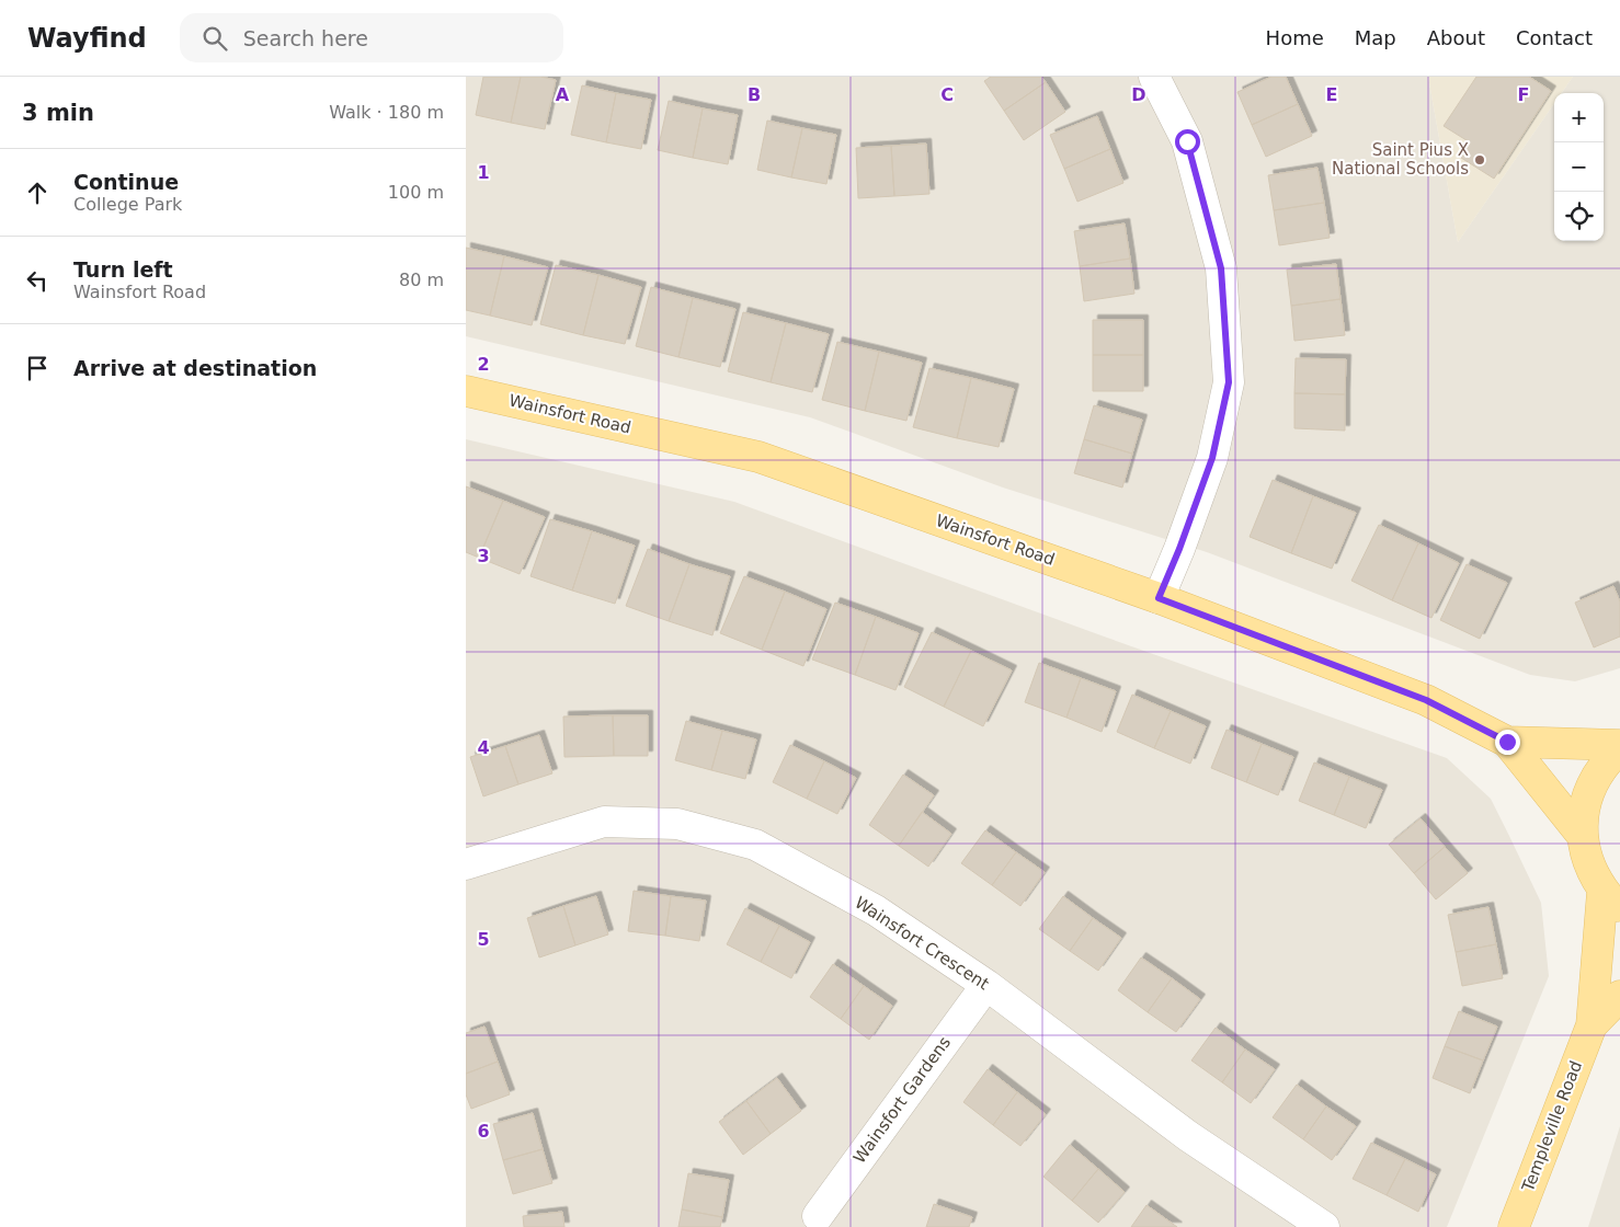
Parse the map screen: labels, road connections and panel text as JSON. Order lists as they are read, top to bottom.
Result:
{
  "streets": {
    "main road": ["Wainsfort Road", "Templeville Road"],
    "street": ["Wainsfort Crescent", "Wainsfort Gardens"]
  },
  "crossings": [
    ["Wainsfort Crescent", "Wainsfort Gardens"]
  ],
  "places": ["Saint Pius X National Schools"],
  "page": {
    "header": "Wayfind",
    "search": "Search here",
    "nav": [
      "Home",
      "Map",
      "About",
      "Contact"
    ],
    "heading": ["3 min", "Walk · 180 m"],
    "map_buttons": ["+", "−"],
    "list": [
      ["Continue", "College Park", "100 m"],
      ["Turn left", "Wainsfort Road", "80 m"],
      "Arrive at destination"
    ]
  },
  "grid": {
    "columns": [
      "A",
      "B",
      "C",
      "D",
      "E",
      "F"
    ],
    "rows": [
      "1",
      "2",
      "3",
      "4",
      "5",
      "6"
    ]
  }
}
